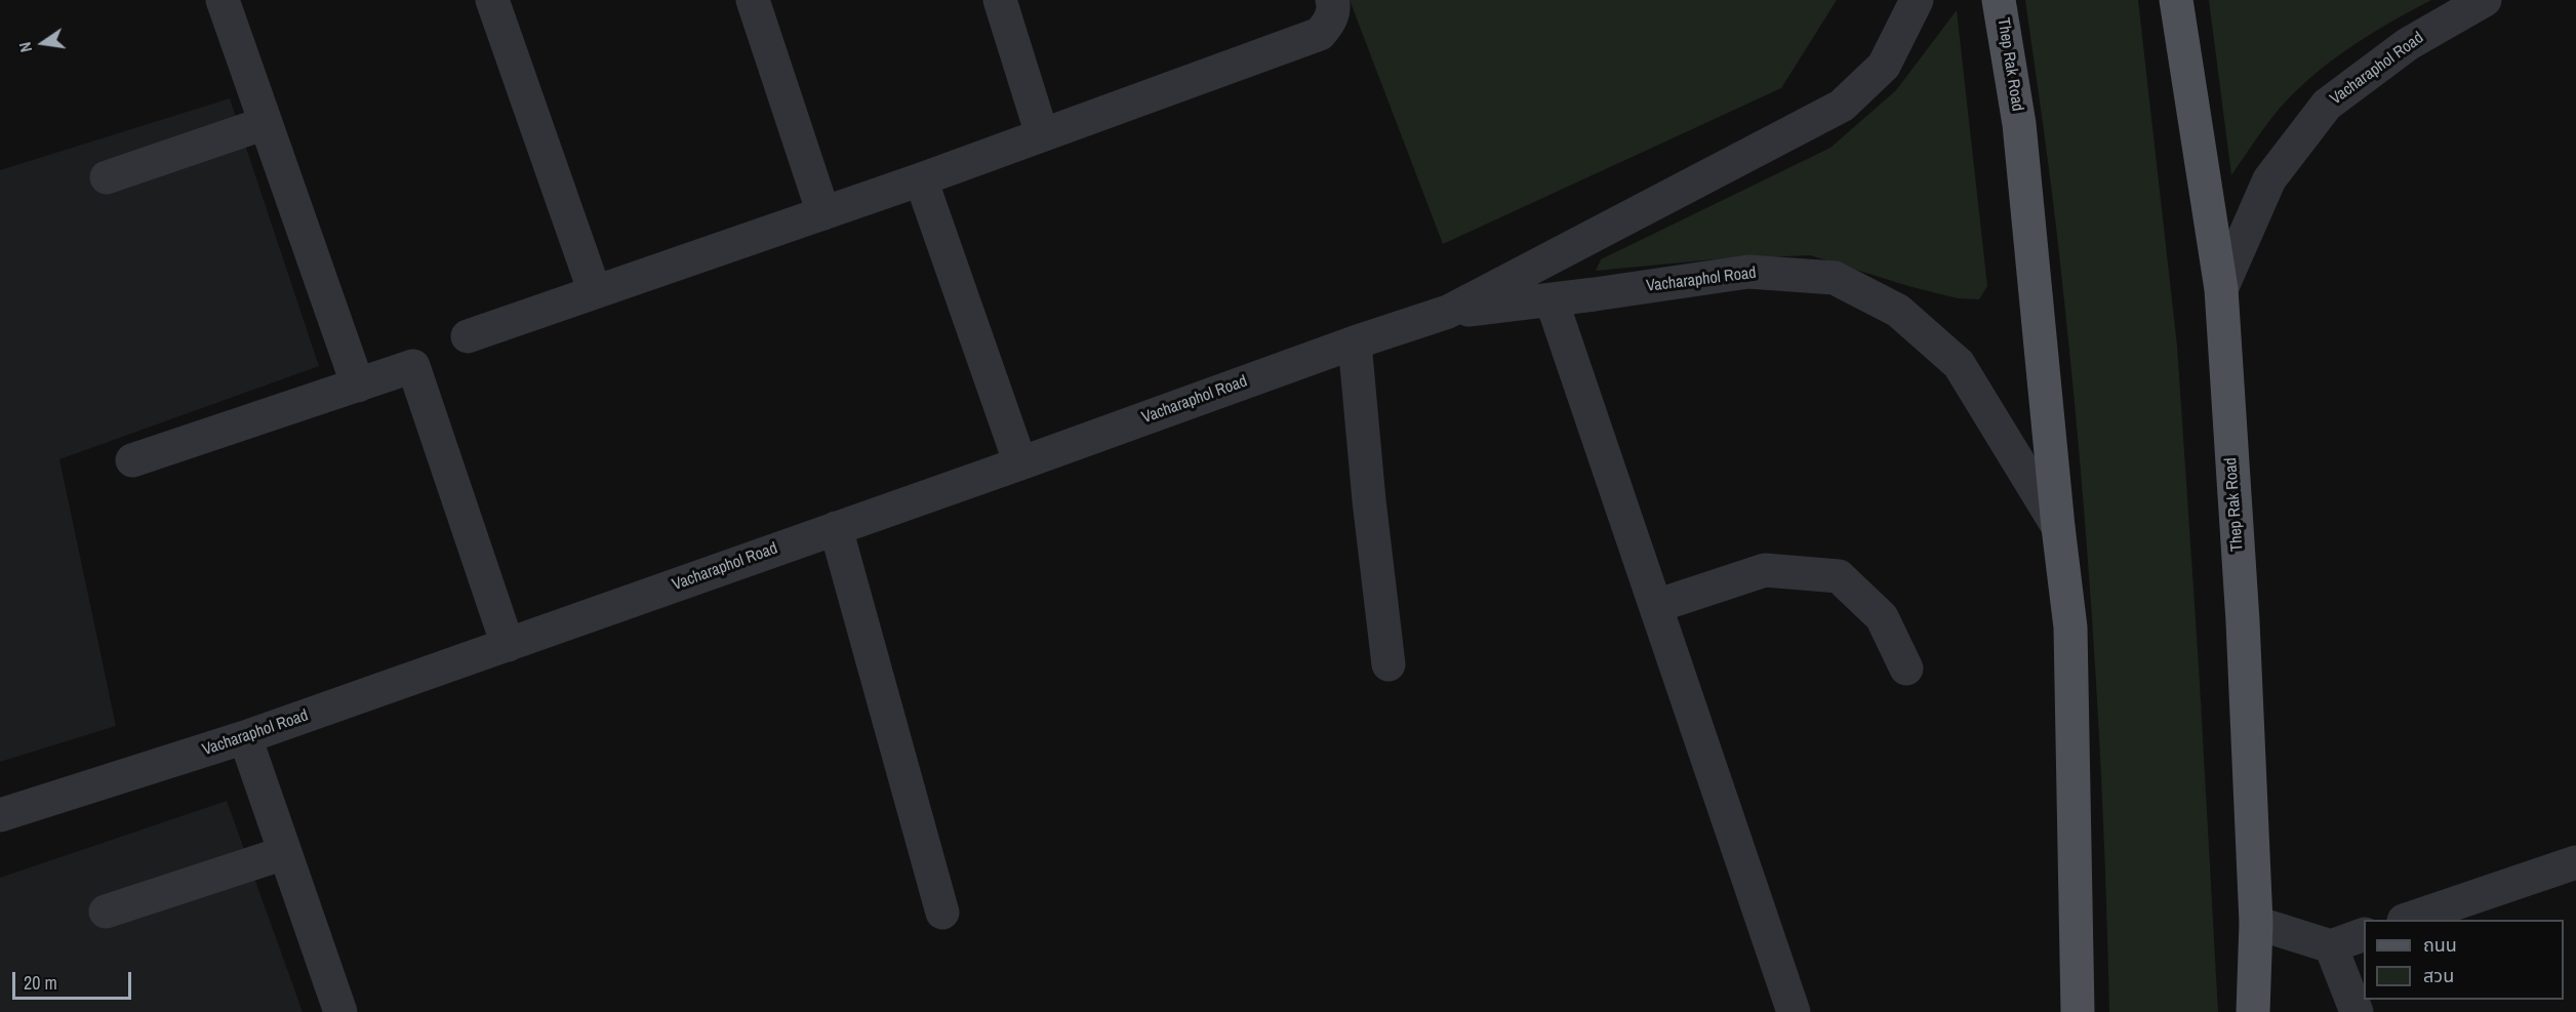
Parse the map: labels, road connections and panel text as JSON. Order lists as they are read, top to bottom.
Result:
{
  "streets": {
    "main road": ["Thep Rak Road"],
    "street": ["Vacharaphol Road"]
  },
  "crossings": [
    ["Thep Rak Road", "Vacharaphol Road"]
  ],
  "legend": ["ถนน", "สวน"],
  "scale_bar": "20 m",
  "north": "left"
}
